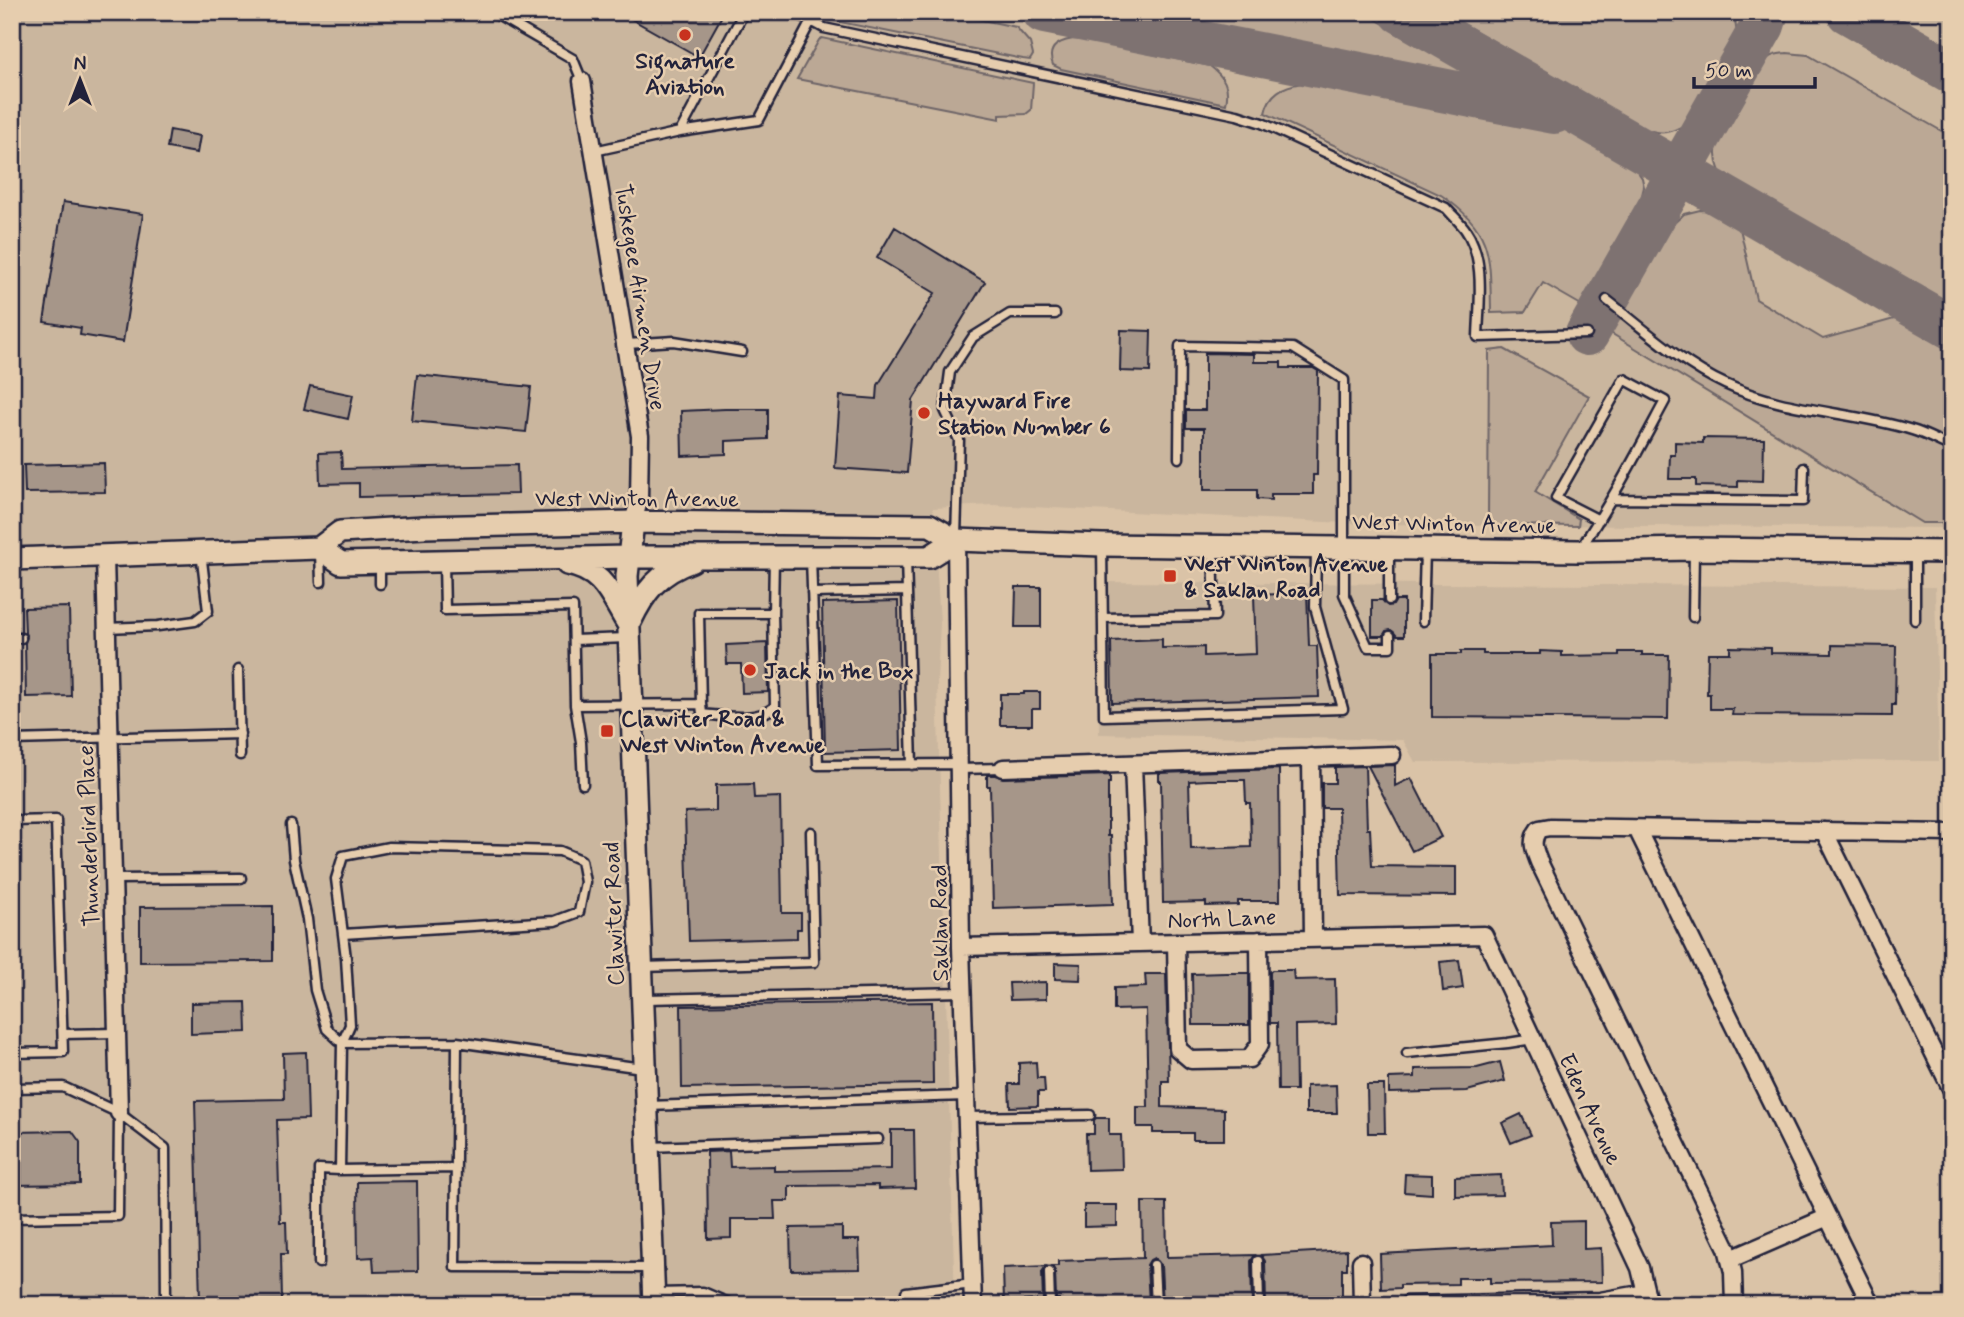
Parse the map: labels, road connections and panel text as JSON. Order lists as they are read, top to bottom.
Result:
{
  "streets": {
    "main road": ["West Winton Avenue", "Clawiter Road"],
    "street": [
      "Tuskegee Airmen Drive",
      "Thunderbird Place",
      "North Lane",
      "Saklan Road",
      "Eden Avenue"
    ]
  },
  "crossings": [
    ["Tuskegee Airmen Drive", "West Winton Avenue"],
    ["Tuskegee Airmen Drive", "Clawiter Road"],
    ["West Winton Avenue", "Thunderbird Place"],
    ["West Winton Avenue", "Clawiter Road"],
    ["West Winton Avenue", "Saklan Road"],
    ["North Lane", "Saklan Road"],
    ["North Lane", "Eden Avenue"]
  ],
  "places": {
    "other": ["Signature Aviation", "Hayward Fire Station Number 6", "Jack in the Box"],
    "transit": ["West Winton Avenue & Saklan Road", "Clawiter Road & West Winton Avenue"]
  },
  "scale_bar": "50 m",
  "north": "top"
}
